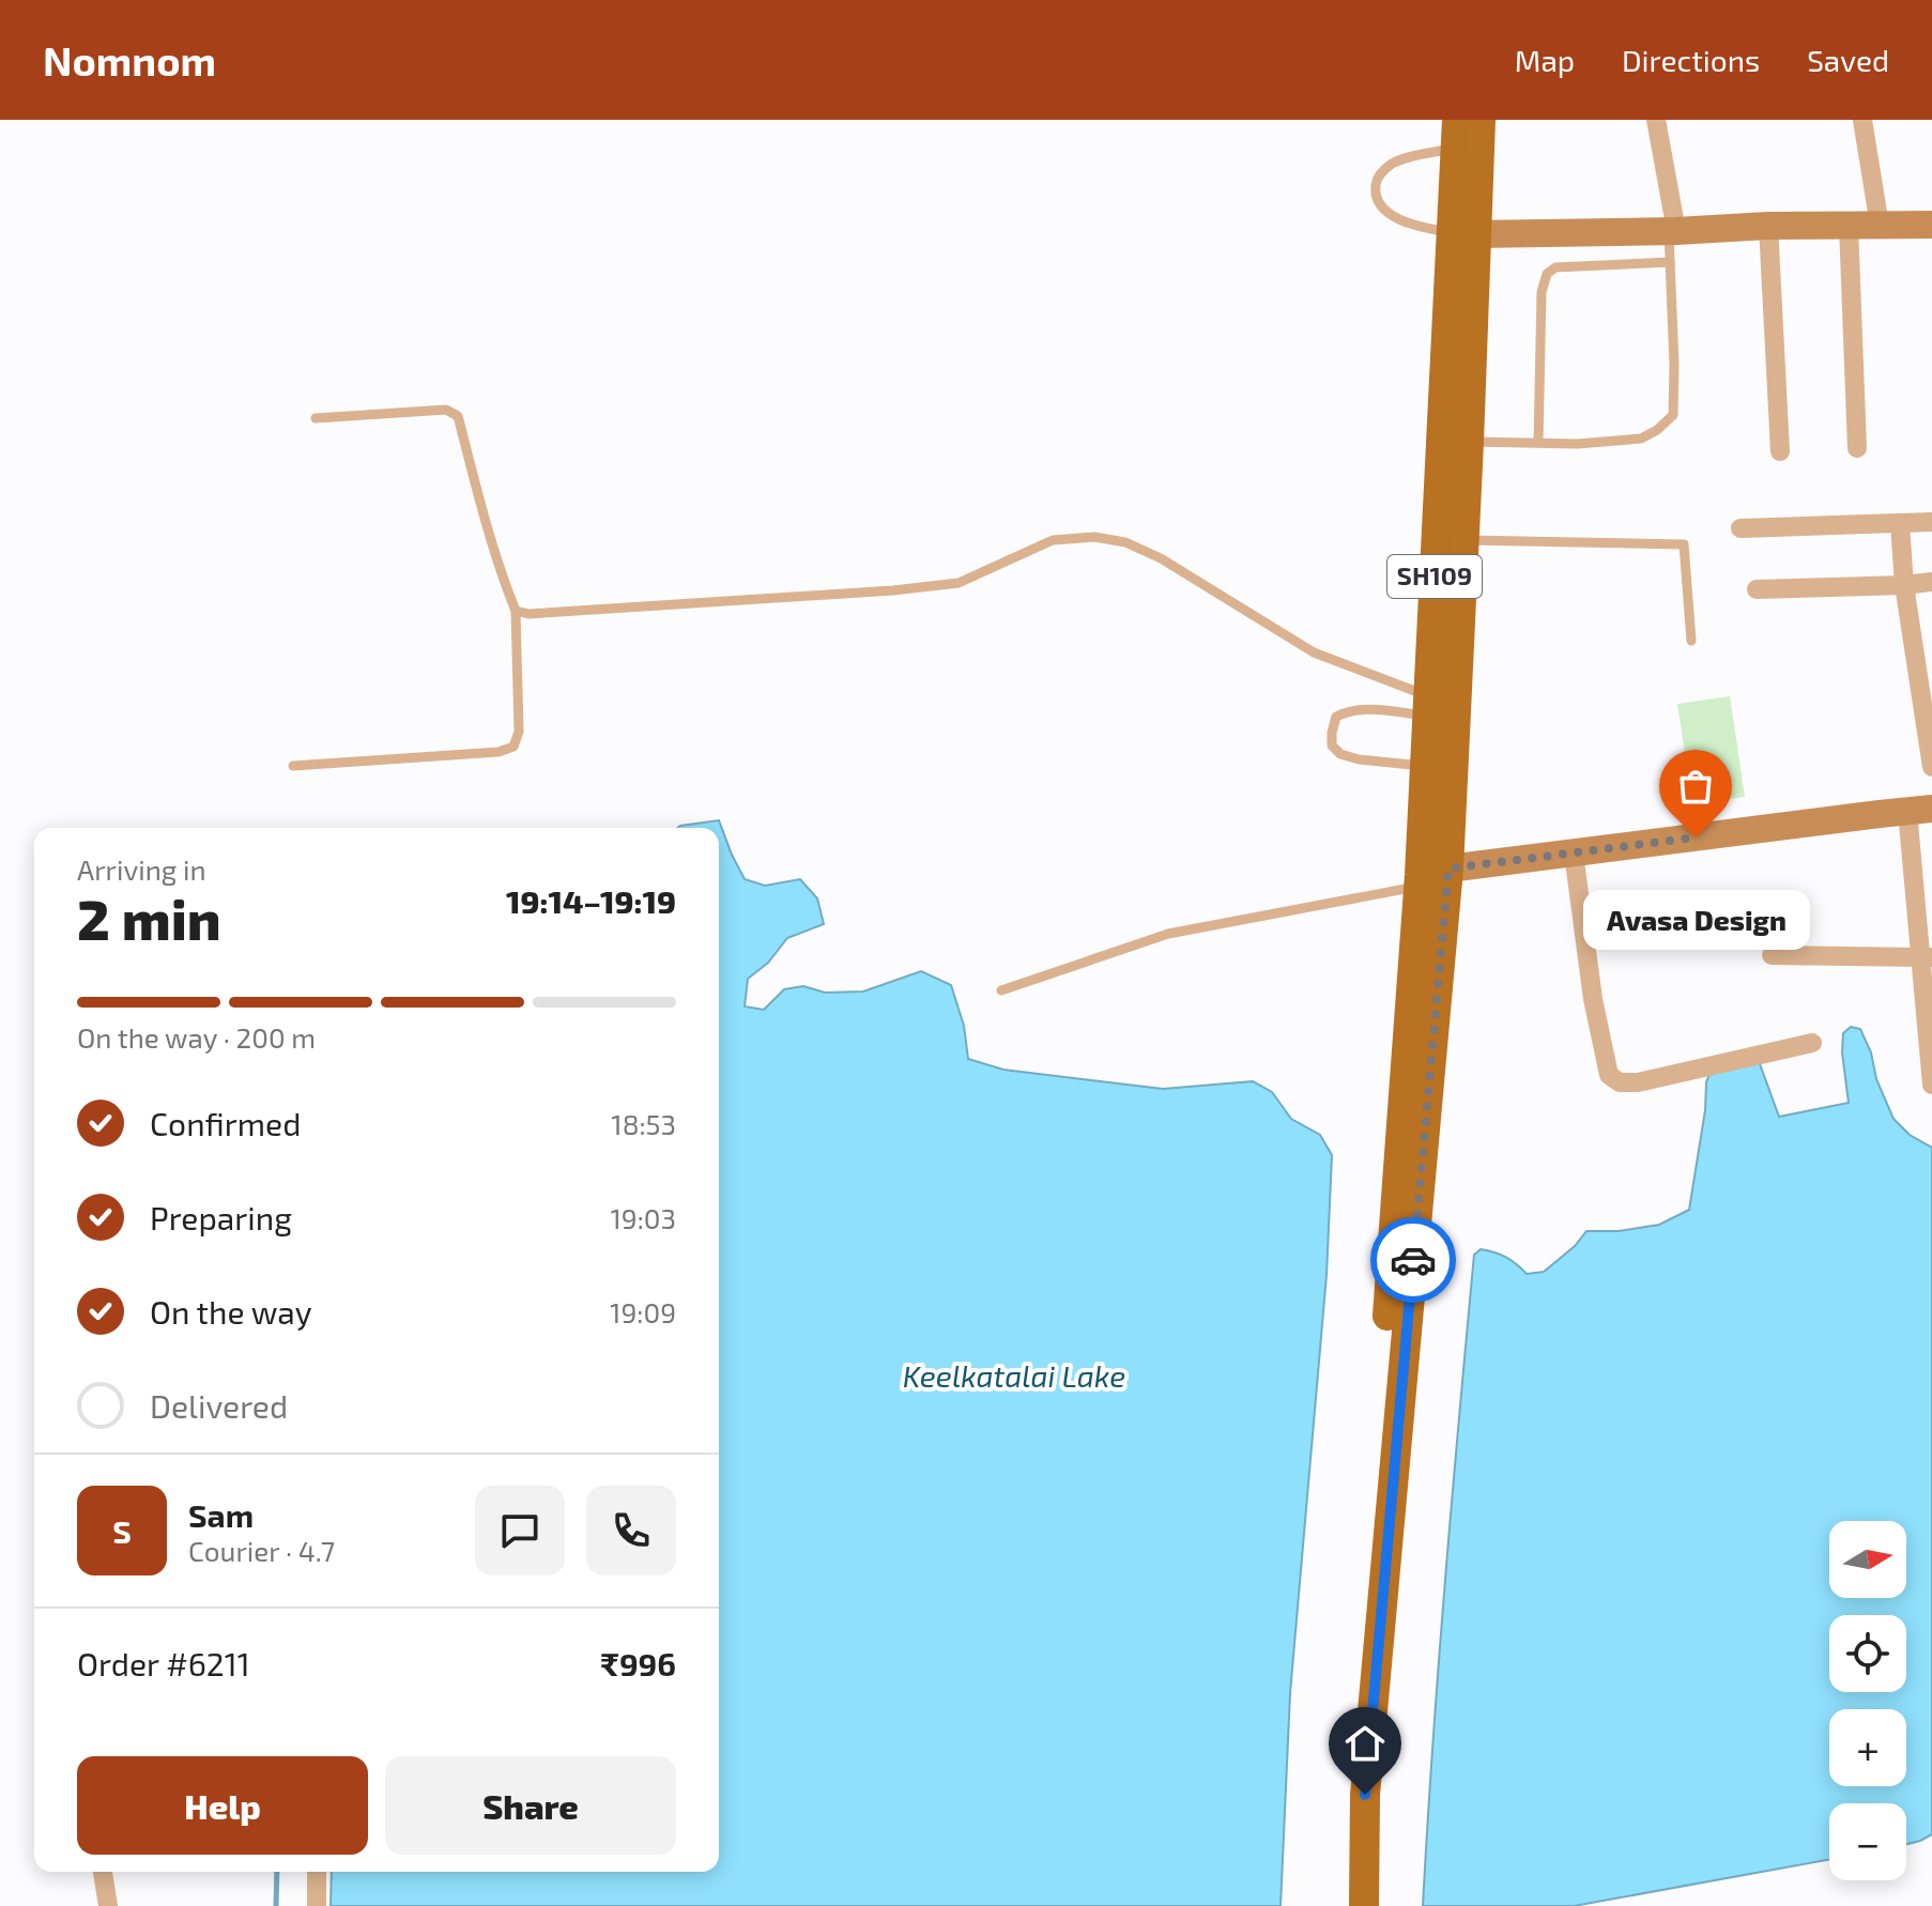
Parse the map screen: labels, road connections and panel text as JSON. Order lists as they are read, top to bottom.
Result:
{
  "streets": {
    "main road": ["SH109"]
  },
  "water": ["Keelkatalai Lake"],
  "places": ["Avasa Design"],
  "north": "right",
  "page": {
    "header": "Nomnom",
    "nav": ["Map", "Directions", "Saved"],
    "heading": ["2 min", "Arriving in", "19:14–19:19"],
    "panel": [
      "Sam",
      "Courier · 4.7",
      "Order #6211",
      "₹996"
    ],
    "bubble": "Avasa Design",
    "bar": "On the way · 200 m",
    "list": [
      ["Confirmed", "18:53"],
      ["Preparing", "19:03"],
      ["On the way", "19:09"],
      "Delivered"
    ],
    "round": "S",
    "map_buttons": ["+", "−"],
    "buttons": ["Help", "Share"]
  }
}
